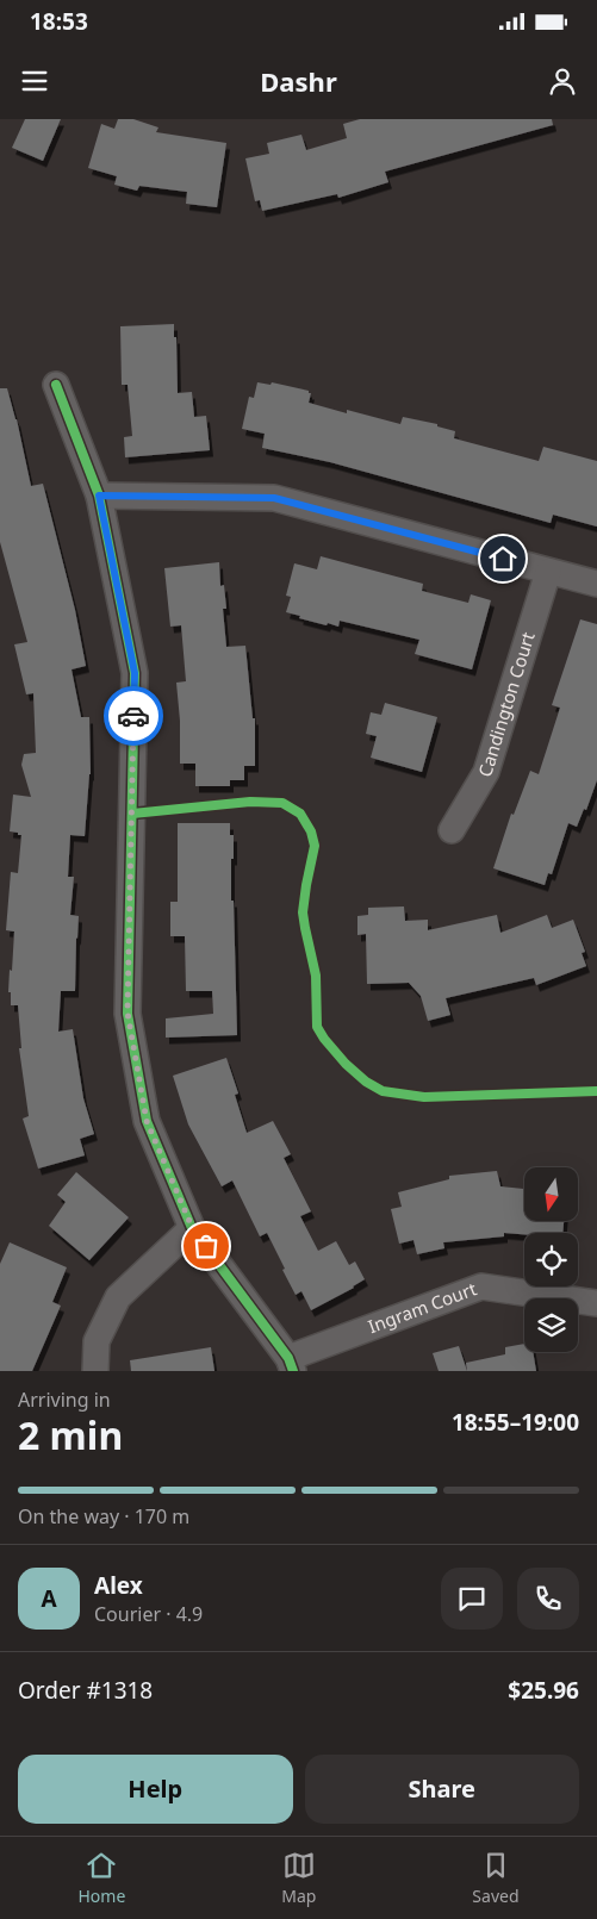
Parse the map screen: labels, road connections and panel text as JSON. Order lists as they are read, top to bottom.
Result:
{
  "streets": {
    "street": ["Candington Court", "Ingram Court"]
  },
  "north": "bottom",
  "page": {
    "status": "18:53",
    "header": "Dashr",
    "heading": ["2 min", "Arriving in", "18:55–19:00"],
    "panel": [
      "Alex",
      "Courier · 4.9",
      "Order #1318",
      "$25.96"
    ],
    "bar": "On the way · 170 m",
    "round": "A",
    "buttons": ["Help", "Share"],
    "tabs": ["Home", "Map", "Saved"]
  }
}
